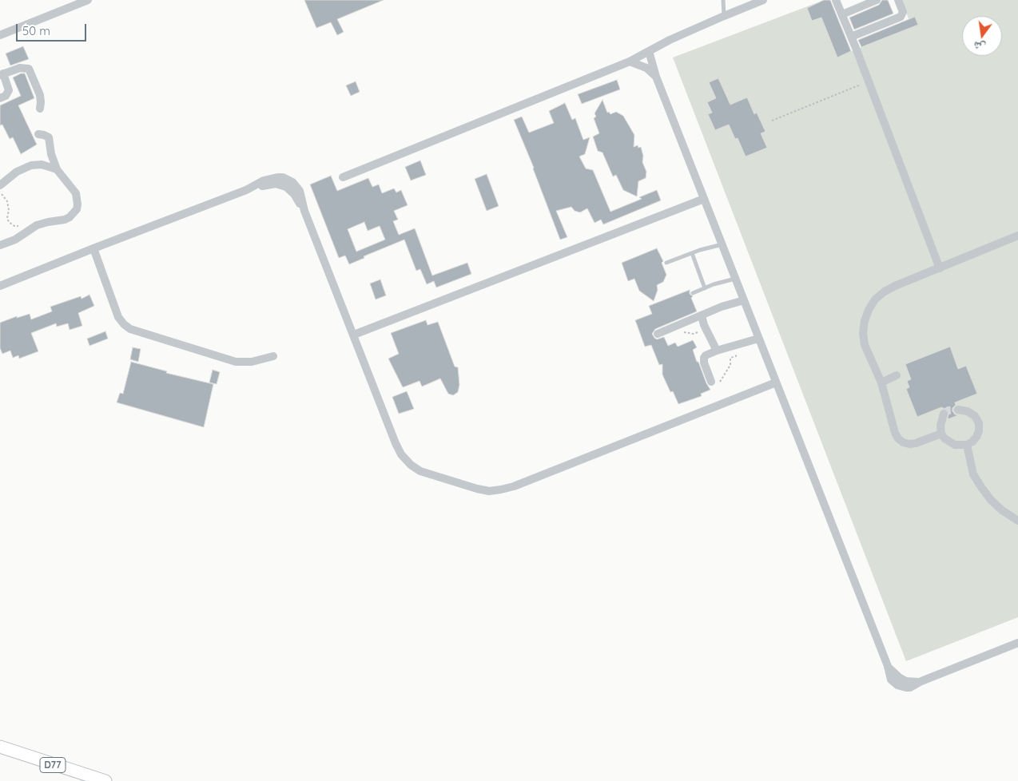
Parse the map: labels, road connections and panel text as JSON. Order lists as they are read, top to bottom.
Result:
{
  "streets": {
    "main road": ["D77"]
  },
  "scale_bar": "50 m",
  "north": "bottom"
}
